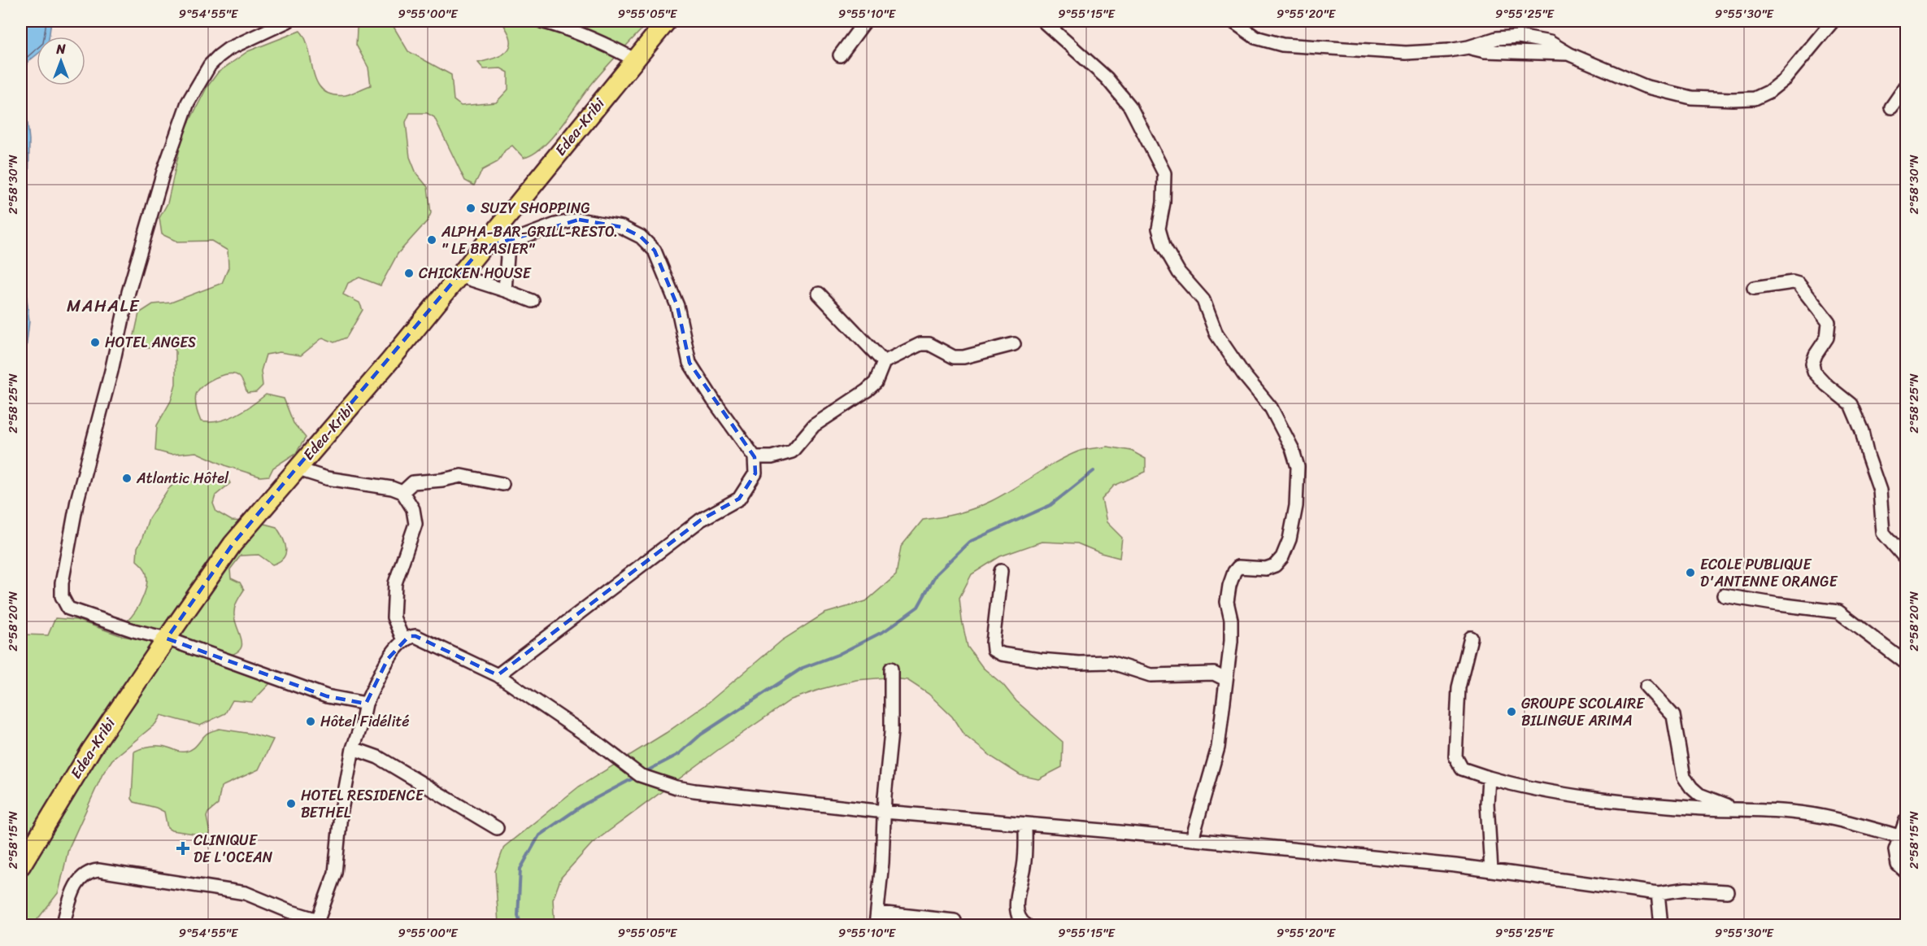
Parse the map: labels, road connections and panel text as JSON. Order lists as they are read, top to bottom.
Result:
{
  "streets": {
    "highway": ["Edea-Kribi"]
  },
  "districts": ["MAHALE"],
  "places": {
    "other": [
      "SUZY SHOPPING",
      "ALPHA-BAR-GRILL-RESTO. \" LE BRASIER\"",
      "CHICKEN HOUSE",
      "HOTEL ANGES",
      "Atlantic Hôtel",
      "ECOLE PUBLIQUE D'ANTENNE ORANGE",
      "GROUPE SCOLAIRE BILINGUE ARIMA",
      "Hôtel Fidélité",
      "HOTEL RESIDENCE BETHEL"
    ],
    "health": ["CLINIQUE DE L'OCEAN"]
  },
  "north": "top",
  "coordinates": [
    "9°54'55\"E",
    "9°55'00\"E",
    "9°55'05\"E",
    "9°55'10\"E",
    "9°55'15\"E",
    "9°55'20\"E",
    "9°55'25\"E",
    "9°55'30\"E",
    "2°58'30\"N",
    "2°58'25\"N",
    "2°58'20\"N",
    "2°58'15\"N"
  ]
}
